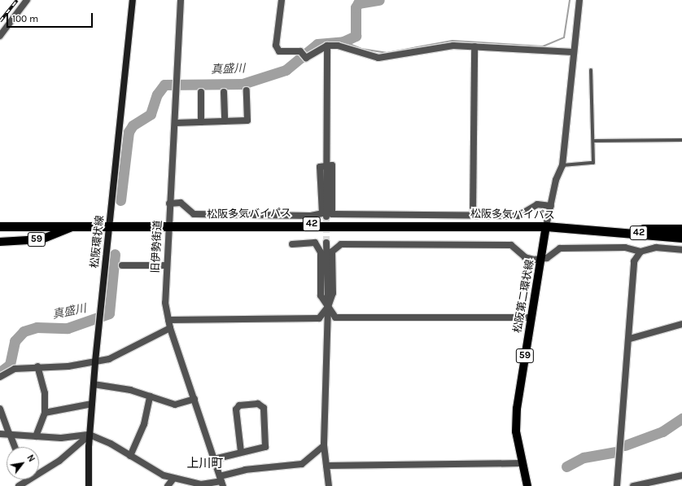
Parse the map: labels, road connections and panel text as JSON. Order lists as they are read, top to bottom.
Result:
{
  "streets": {
    "highway": ["松阪多気バイパス", "42"],
    "main road": ["59", "松阪環状線", "松阪第二環状線"],
    "street": ["旧伊勢街道"]
  },
  "crossings": [
    ["松阪多気バイパス", "59"],
    ["松阪多気バイパス", "松阪環状線"],
    ["松阪多気バイパス", "旧伊勢街道"],
    ["松阪多気バイパス", "松阪第二環状線"]
  ],
  "districts": ["上川町"],
  "water": ["真盛川"],
  "scale_bar": "100 m",
  "north": "top right"
}
